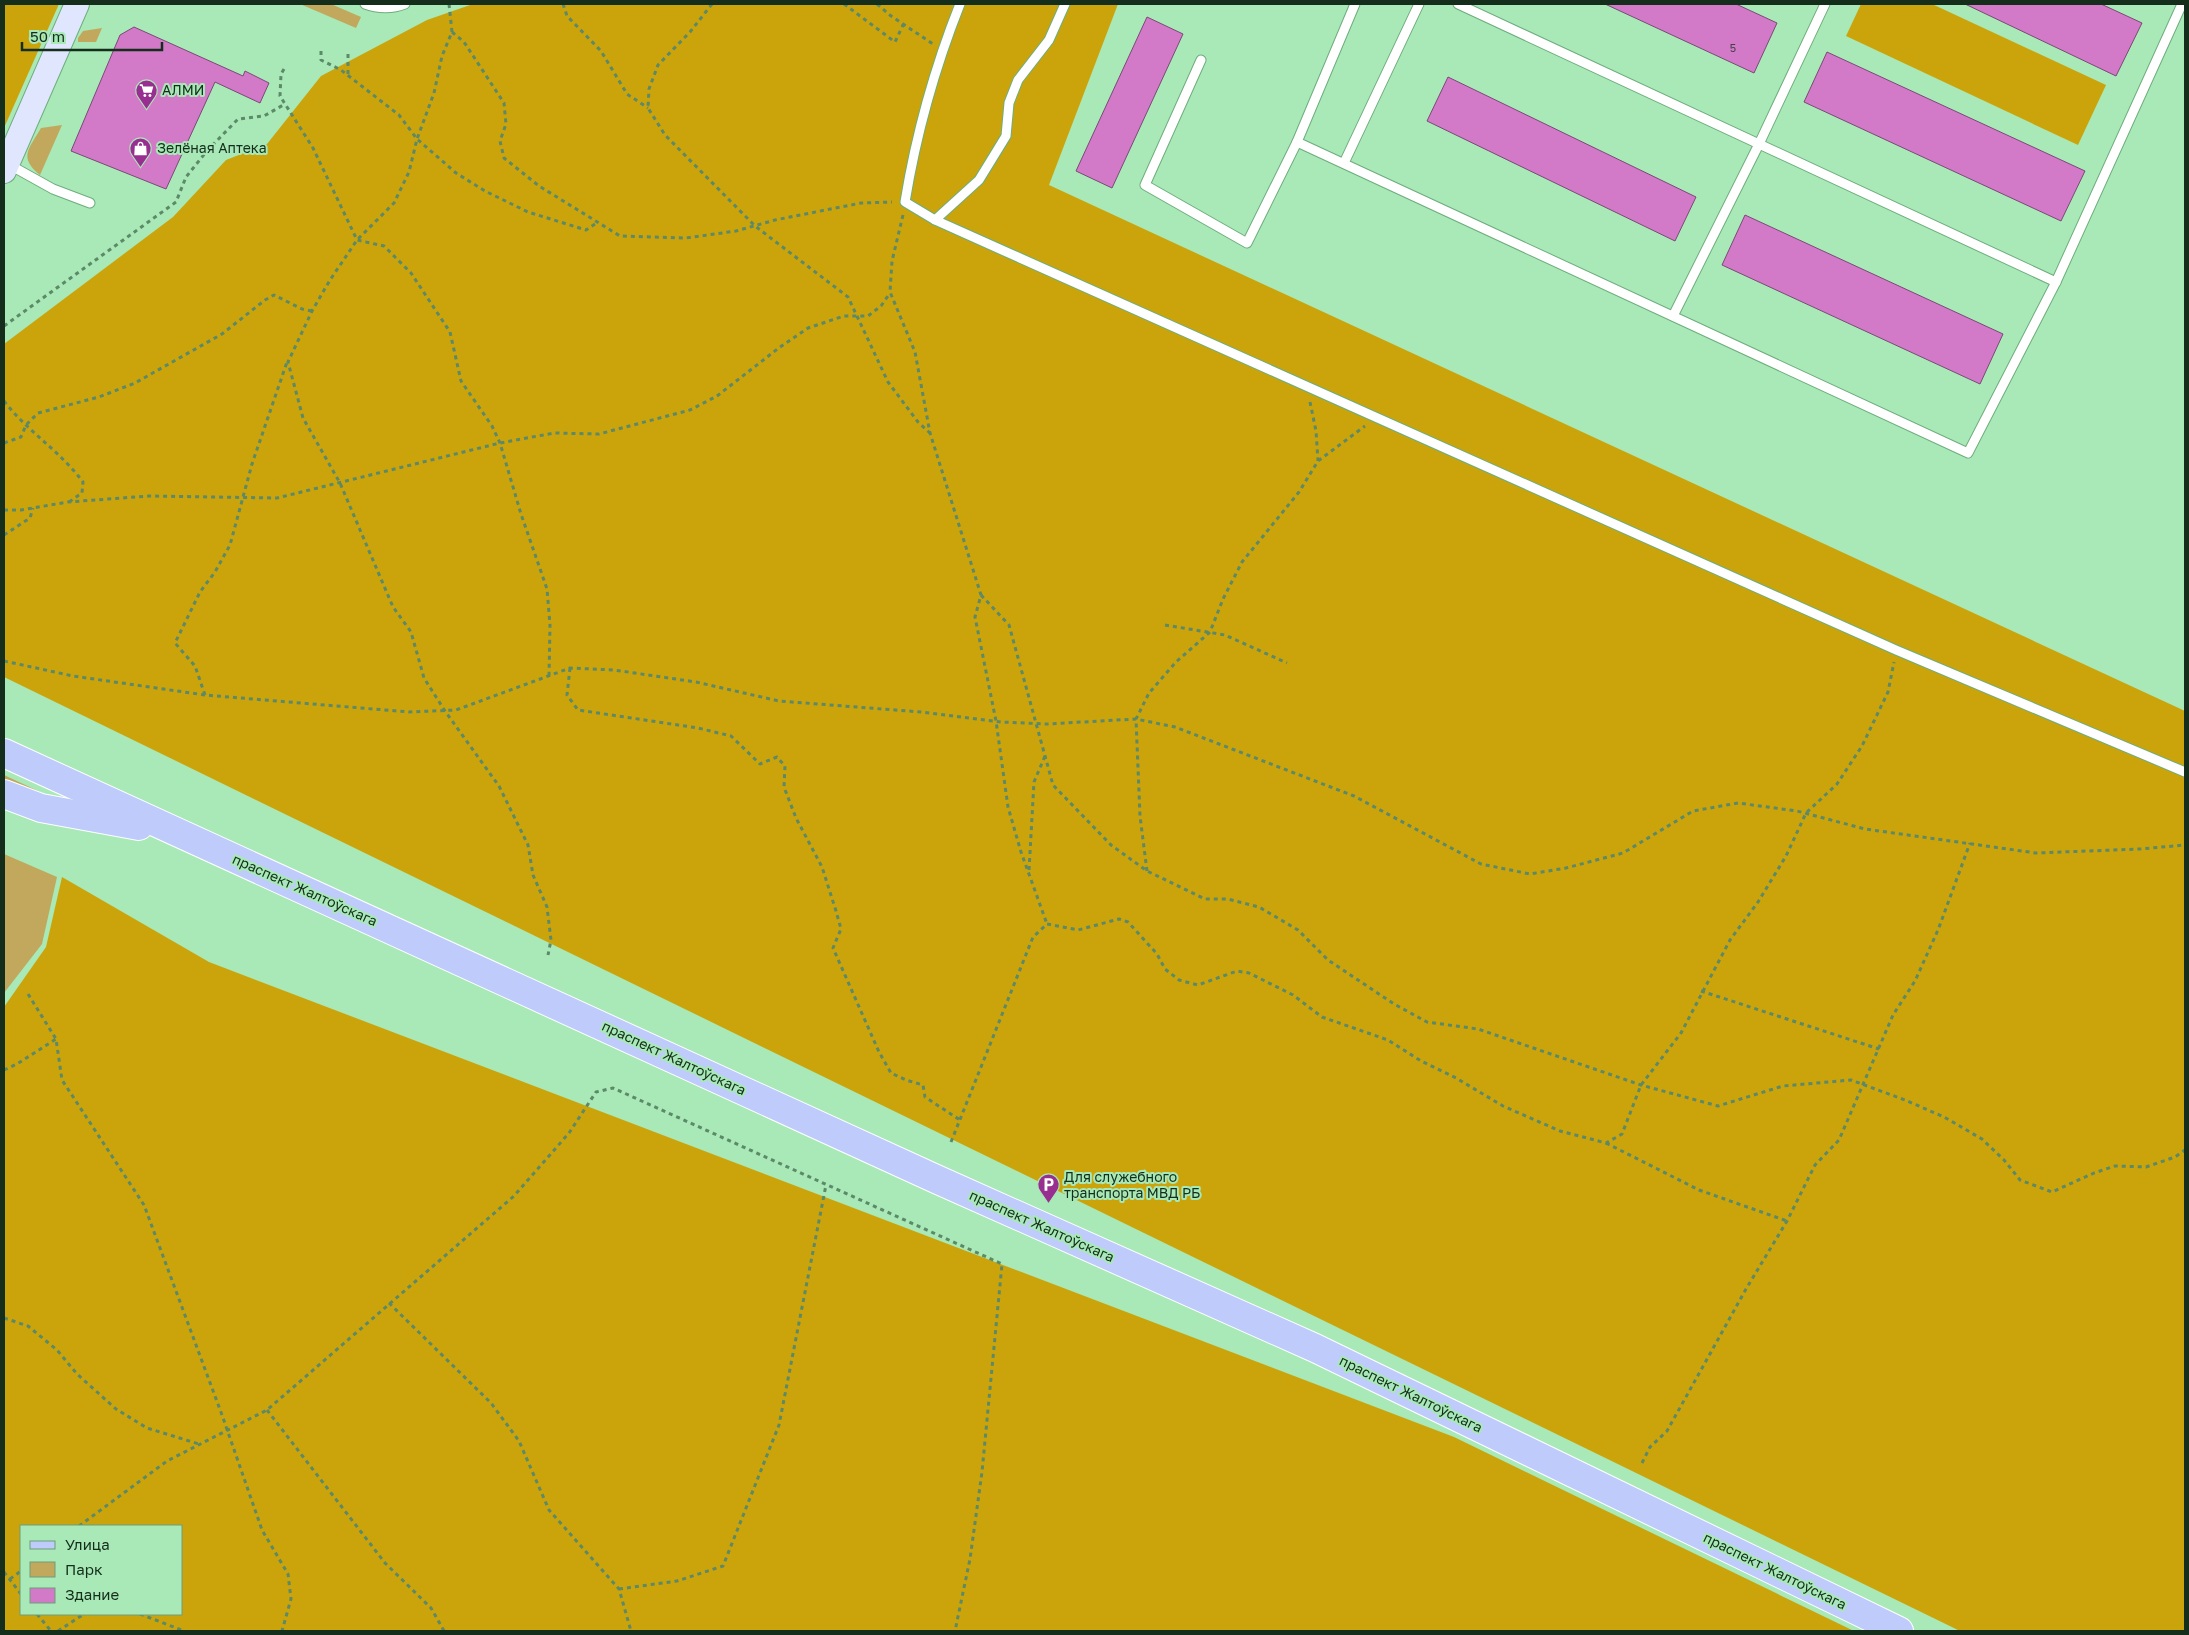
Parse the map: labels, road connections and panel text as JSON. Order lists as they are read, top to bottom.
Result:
{
  "streets": {
    "main road": ["праспект Жалтоўскага"]
  },
  "places": {
    "supermarket": ["АЛМИ"],
    "shop": ["Зелёная Аптека"],
    "parking": ["Для служебного транспорта МВД РБ"]
  },
  "house_numbers": ["5"],
  "legend": ["Улица", "Парк", "Здание"],
  "scale_bar": "50 m"
}
